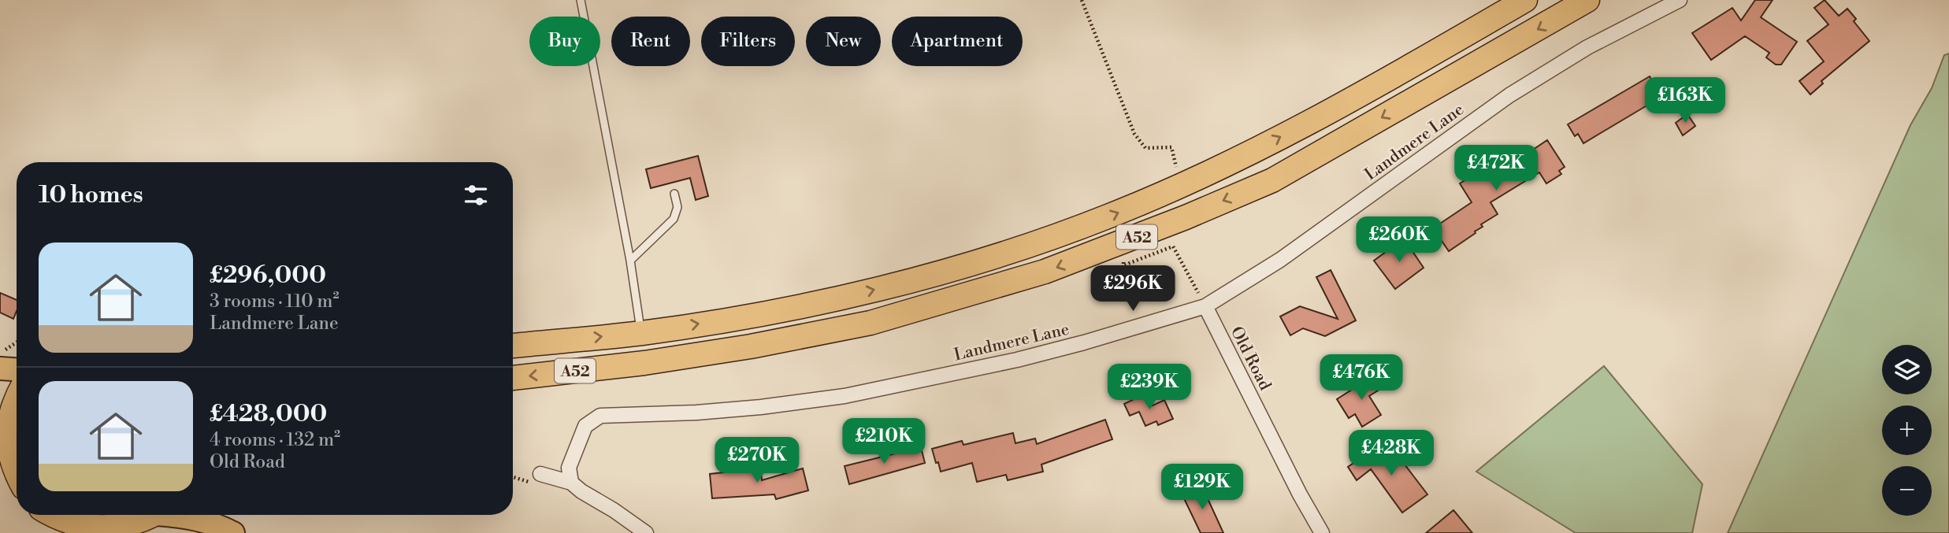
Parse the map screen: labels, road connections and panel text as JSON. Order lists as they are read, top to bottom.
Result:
{
  "streets": {
    "highway": ["A52"],
    "street": ["Landmere Lane", "Old Road"]
  },
  "crossings": [
    ["Landmere Lane", "Old Road"]
  ],
  "page": {
    "chip": [
      "Buy",
      "Rent",
      "Filters",
      "New",
      "Apartment"
    ],
    "price": [
      "£163K",
      "£472K",
      "£260K",
      "£296K",
      "£476K",
      "£239K",
      "£210K",
      "£428K",
      "£270K",
      "£129K"
    ],
    "heading": "10 homes",
    "list": [
      {
        "name": "£296,000",
        "note": "3 rooms · 110 m² · Landmere Lane"
      },
      {
        "name": "£428,000",
        "note": "4 rooms · 132 m² · Old Road"
      }
    ],
    "map_buttons": ["+", "−"]
  }
}
